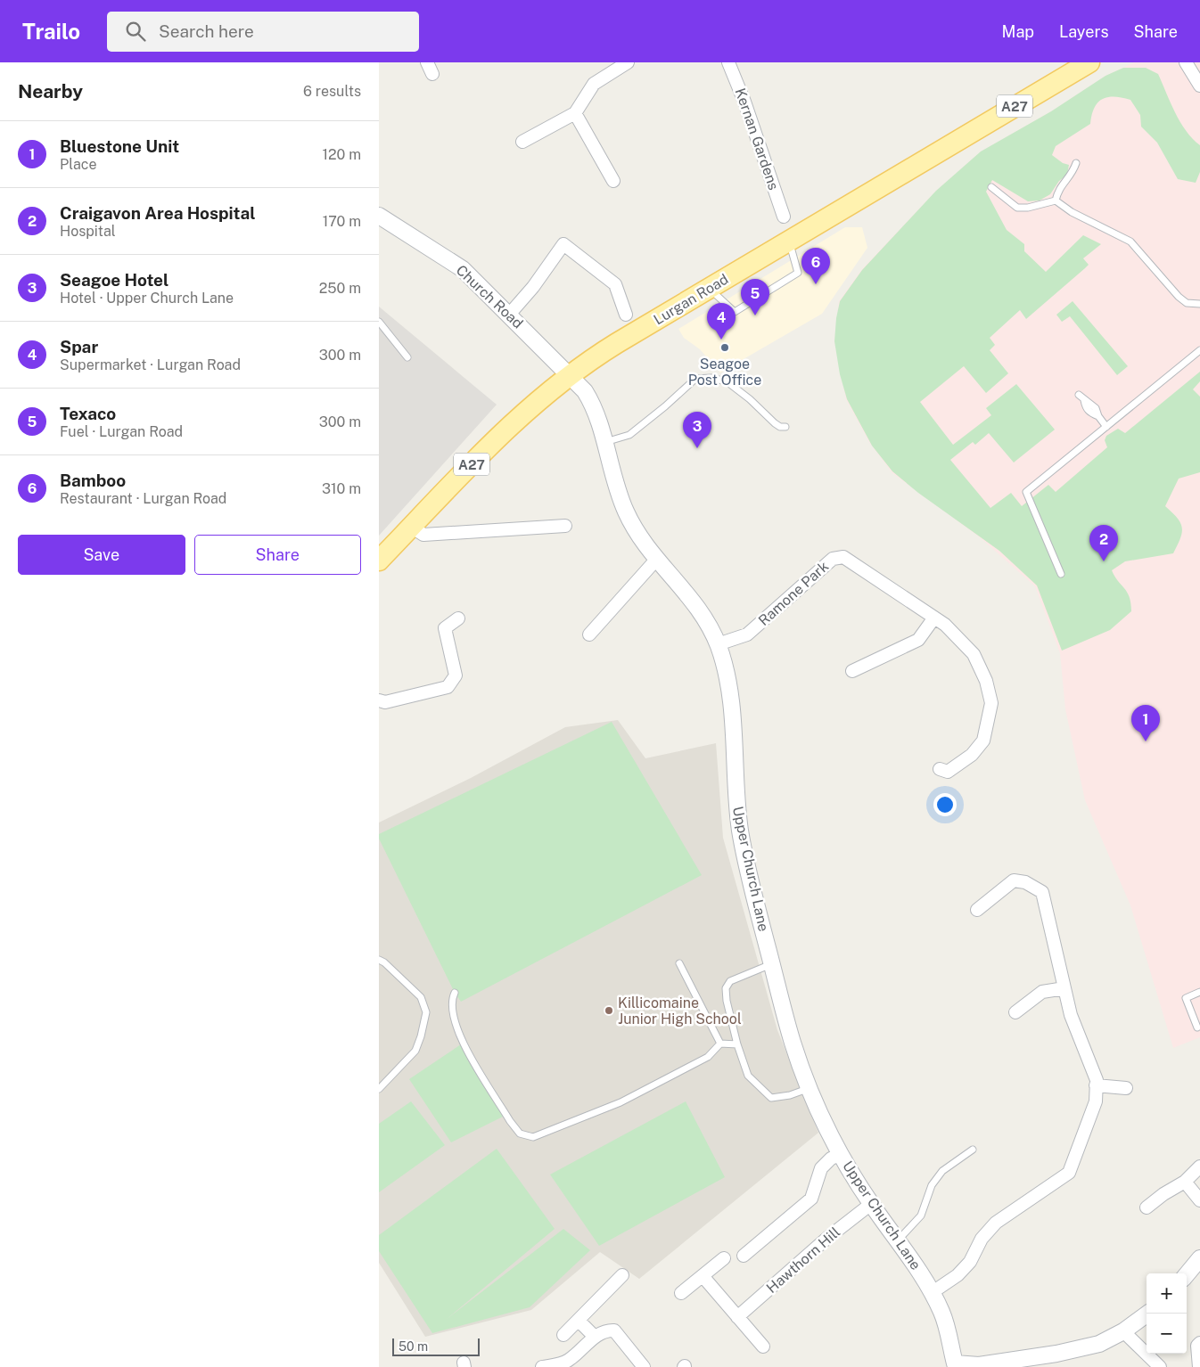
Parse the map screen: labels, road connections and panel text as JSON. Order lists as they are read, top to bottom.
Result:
{
  "streets": {
    "main road": ["A27", "Lurgan Road"],
    "street": [
      "Kernan Gardens",
      "Church Road",
      "Ramone Park",
      "Upper Church Lane",
      "Hawthorn Hill"
    ]
  },
  "crossings": [
    ["Church Road", "Lurgan Road"],
    ["Church Road", "Upper Church Lane"],
    ["Lurgan Road", "Upper Church Lane"],
    ["Ramone Park", "Upper Church Lane"],
    ["Upper Church Lane", "Hawthorn Hill"]
  ],
  "places": ["Seagoe Post Office", "Killicomaine Junior High School"],
  "scale_bar": "50 m",
  "page": {
    "header": "Trailo",
    "search": "Search here",
    "nav": ["Map", "Layers", "Share"],
    "heading": ["Nearby", "6 results"],
    "list": [
      {
        "mark": "1",
        "name": "Bluestone Unit",
        "note": "Place",
        "value": "120 m"
      },
      {
        "mark": "2",
        "name": "Craigavon Area Hospital",
        "note": "Hospital",
        "value": "170 m"
      },
      {
        "mark": "3",
        "name": "Seagoe Hotel",
        "note": "Hotel · Upper Church Lane",
        "value": "250 m"
      },
      {
        "mark": "4",
        "name": "Spar",
        "note": "Supermarket · Lurgan Road",
        "value": "300 m"
      },
      {
        "mark": "5",
        "name": "Texaco",
        "note": "Fuel · Lurgan Road",
        "value": "300 m"
      },
      {
        "mark": "6",
        "name": "Bamboo",
        "note": "Restaurant · Lurgan Road",
        "value": "310 m"
      }
    ],
    "pins": [
      "6",
      "5",
      "4",
      "3",
      "2",
      "1"
    ],
    "buttons": ["Save", "Share"],
    "map_buttons": ["+", "−"],
    "scale": "50 m"
  }
}
